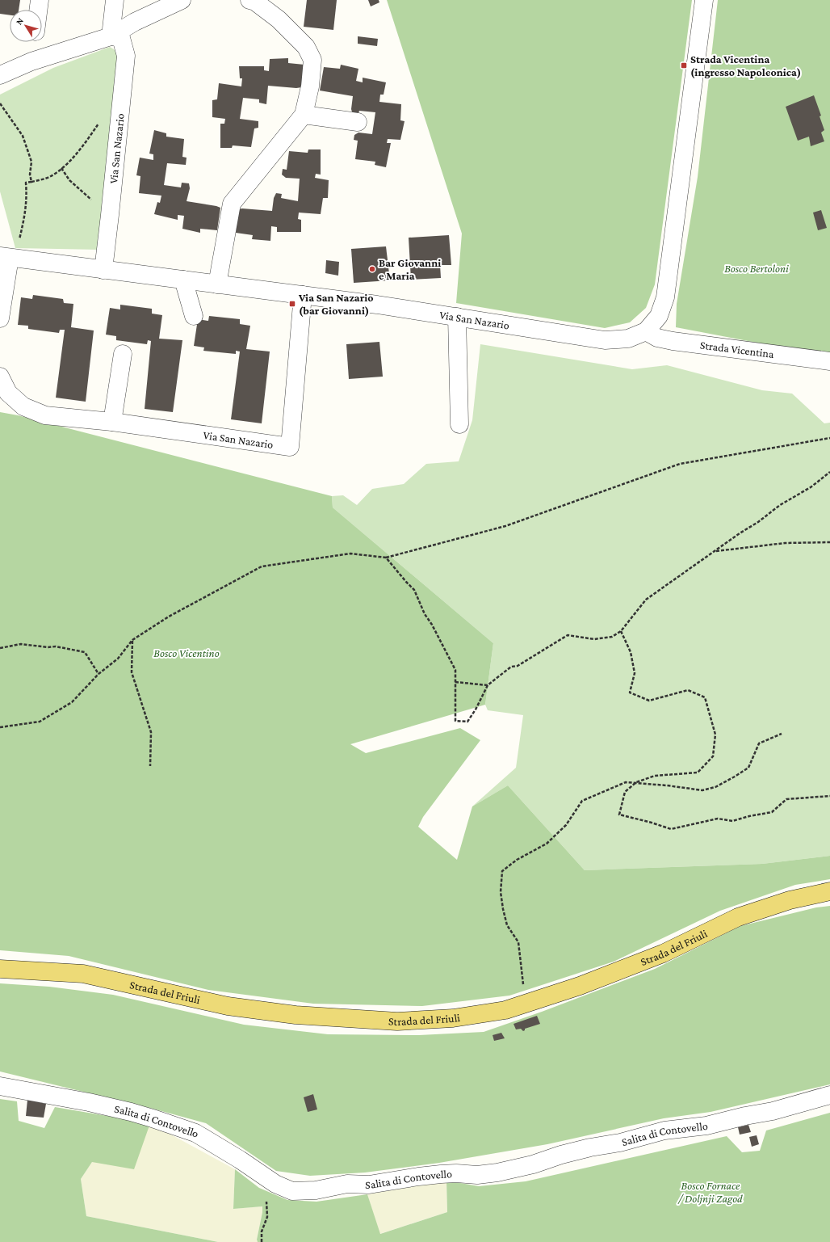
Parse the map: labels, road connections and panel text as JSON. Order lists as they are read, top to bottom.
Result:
{
  "streets": {
    "main road": ["Strada del Friuli"],
    "street": ["Via San Nazario", "Strada Vicentina", "Salita di Contovello"]
  },
  "crossings": [
    ["Via San Nazario", "Strada Vicentina"]
  ],
  "parks": ["Bosco Bertoloni", "Bosco Vicentino", "Bosco Fornace / Doljnji Zagod"],
  "places": {
    "transit": ["Strada Vicentina (ingresso Napoleonica)", "Via San Nazario (bar Giovanni)"],
    "other": ["Bar Giovanni e Maria"]
  },
  "north": "top left"
}
